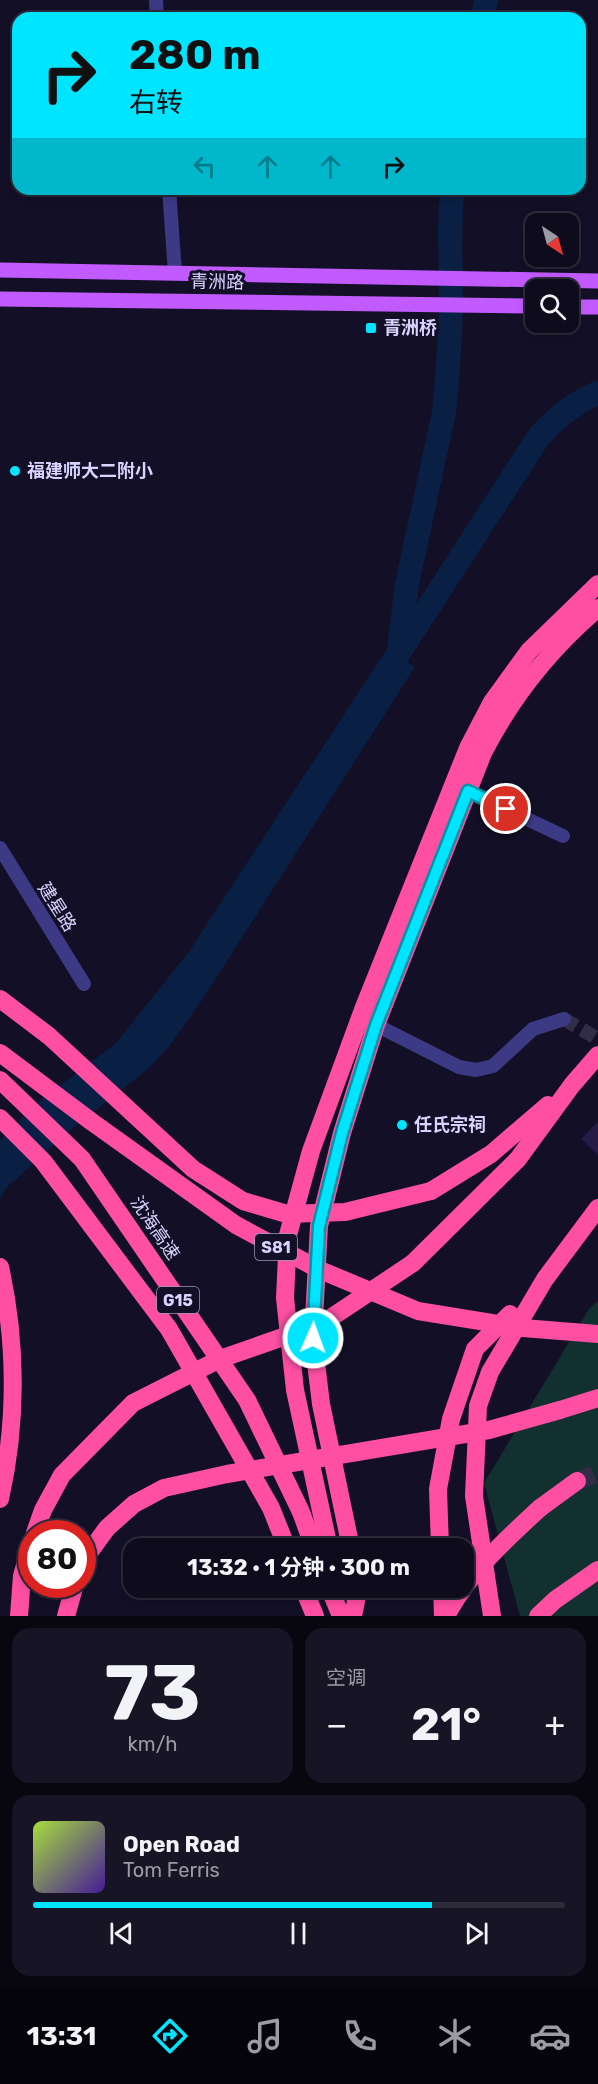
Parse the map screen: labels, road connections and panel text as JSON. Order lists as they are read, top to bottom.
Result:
{
  "streets": {
    "highway": ["沈海高速", "S81", "G15"],
    "main road": ["青洲路"],
    "street": ["建星路"]
  },
  "places": {
    "transit": ["青洲桥"],
    "other": ["福建师大二附小", "任氏宗祠"]
  },
  "north": "bottom right",
  "page": {
    "turn": ["280 m", "右转"],
    "limit": "80",
    "trip": "13:32 · 1 分钟 · 300 m",
    "tile": [
      ["73", "km/h"],
      "空调"
    ],
    "heat": ["−", "21°", "+"],
    "song": ["Open Road", "Tom Ferris"],
    "tabs": "13:31"
  }
}
